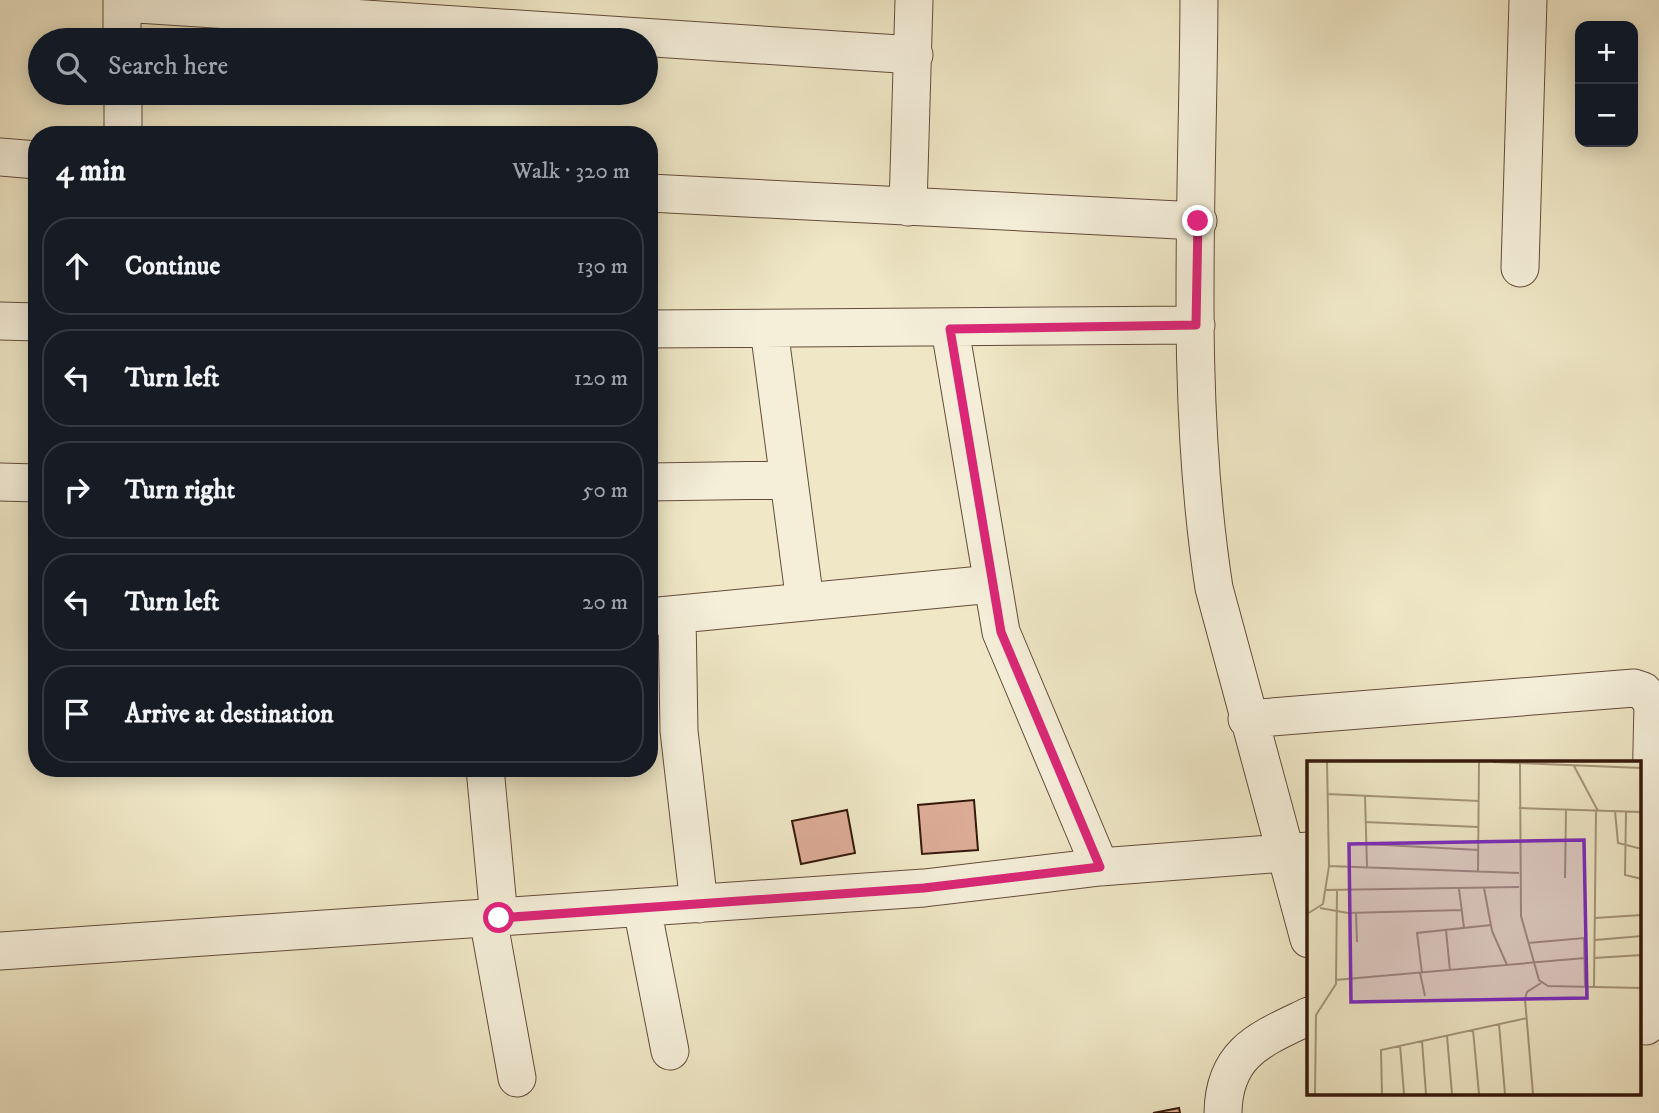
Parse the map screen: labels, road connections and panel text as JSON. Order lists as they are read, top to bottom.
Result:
{
  "page": {
    "map_buttons": ["+", "−"],
    "search": "Search here",
    "heading": ["4 min", "Walk · 320 m"],
    "list": [
      ["Continue", "130 m"],
      ["Turn left", "120 m"],
      ["Turn right", "50 m"],
      ["Turn left", "20 m"],
      "Arrive at destination"
    ]
  }
}
